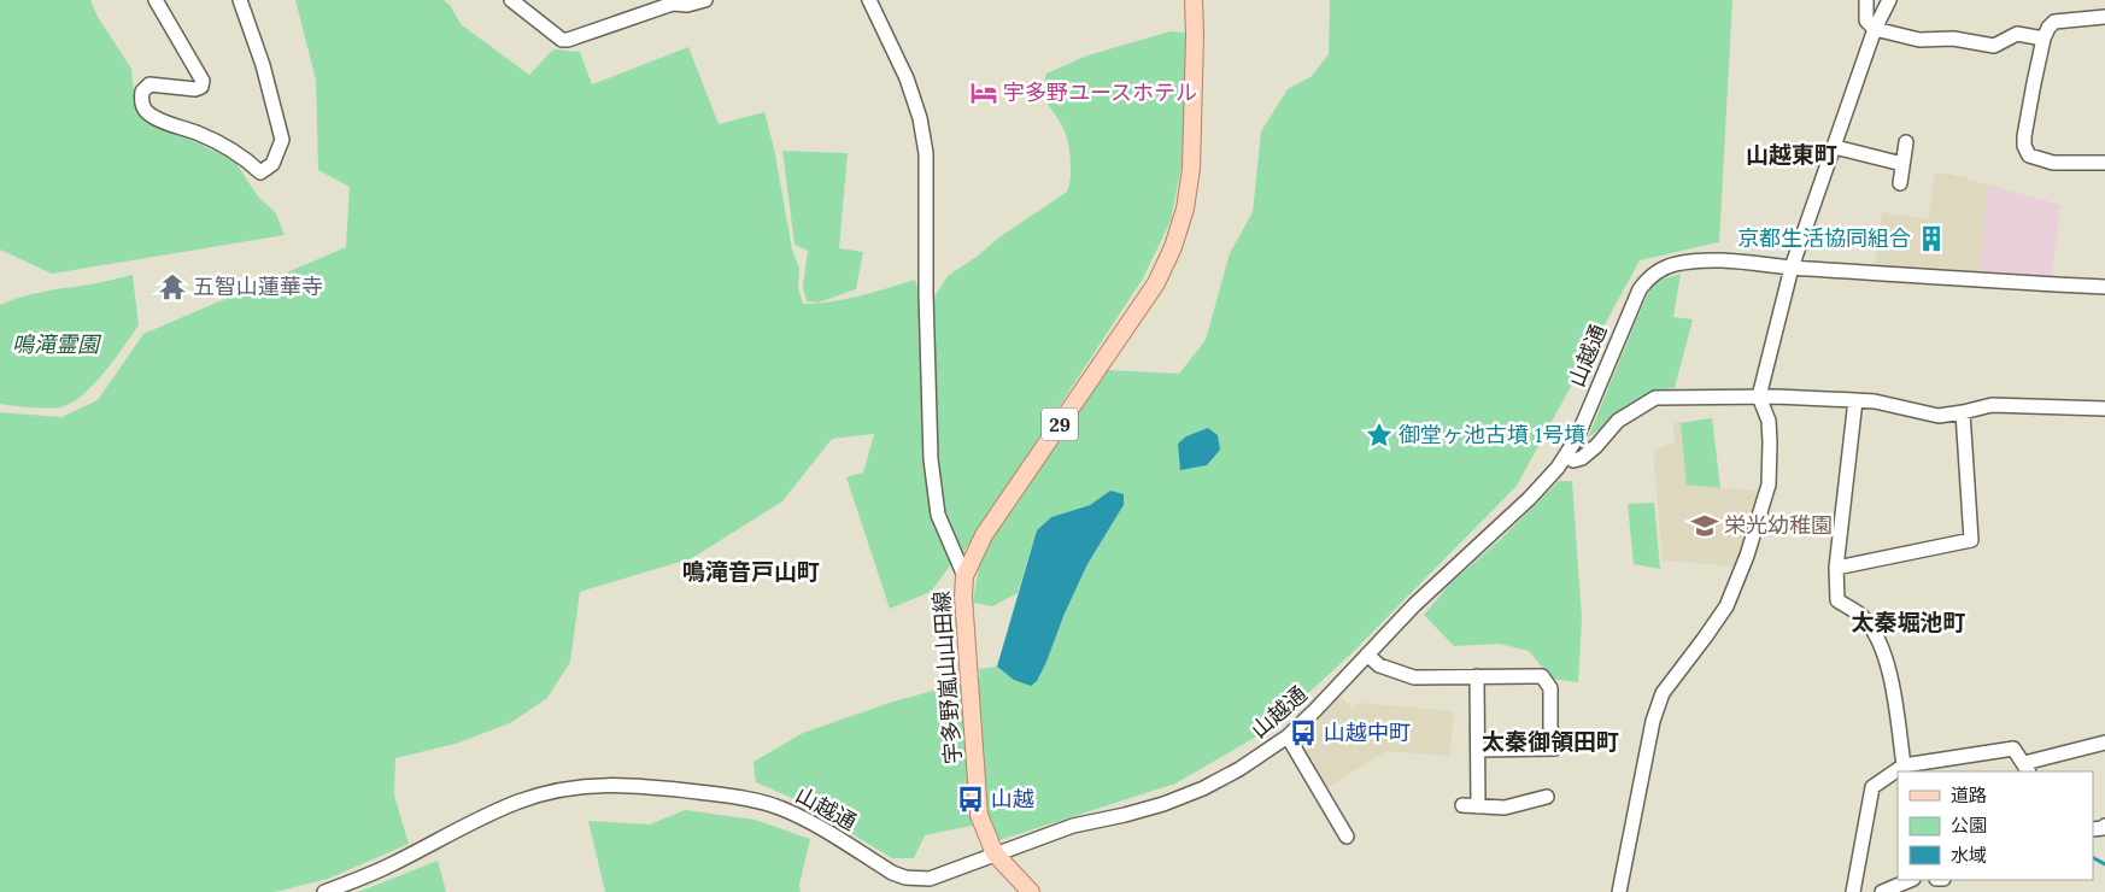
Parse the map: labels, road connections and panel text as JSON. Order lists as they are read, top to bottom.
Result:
{
  "streets": {
    "main road": ["29", "宇多野嵐山山田線"],
    "street": ["山越通"]
  },
  "crossings": [
    ["山越通", "宇多野嵐山山田線"]
  ],
  "districts": [
    "山越東町",
    "鳴滝音戸山町",
    "太秦堀池町",
    "太秦御領田町"
  ],
  "parks": ["鳴滝霊園"],
  "places": {
    "hotel": ["宇多野ユースホテル"],
    "building": ["京都生活協同組合"],
    "temple": ["五智山蓮華寺"],
    "place": ["御堂ヶ池古墳 1号墳"],
    "school or university": ["栄光幼稚園"],
    "bus stop": ["山越中町", "山越"]
  },
  "legend": ["道路", "公園", "水域"]
}
